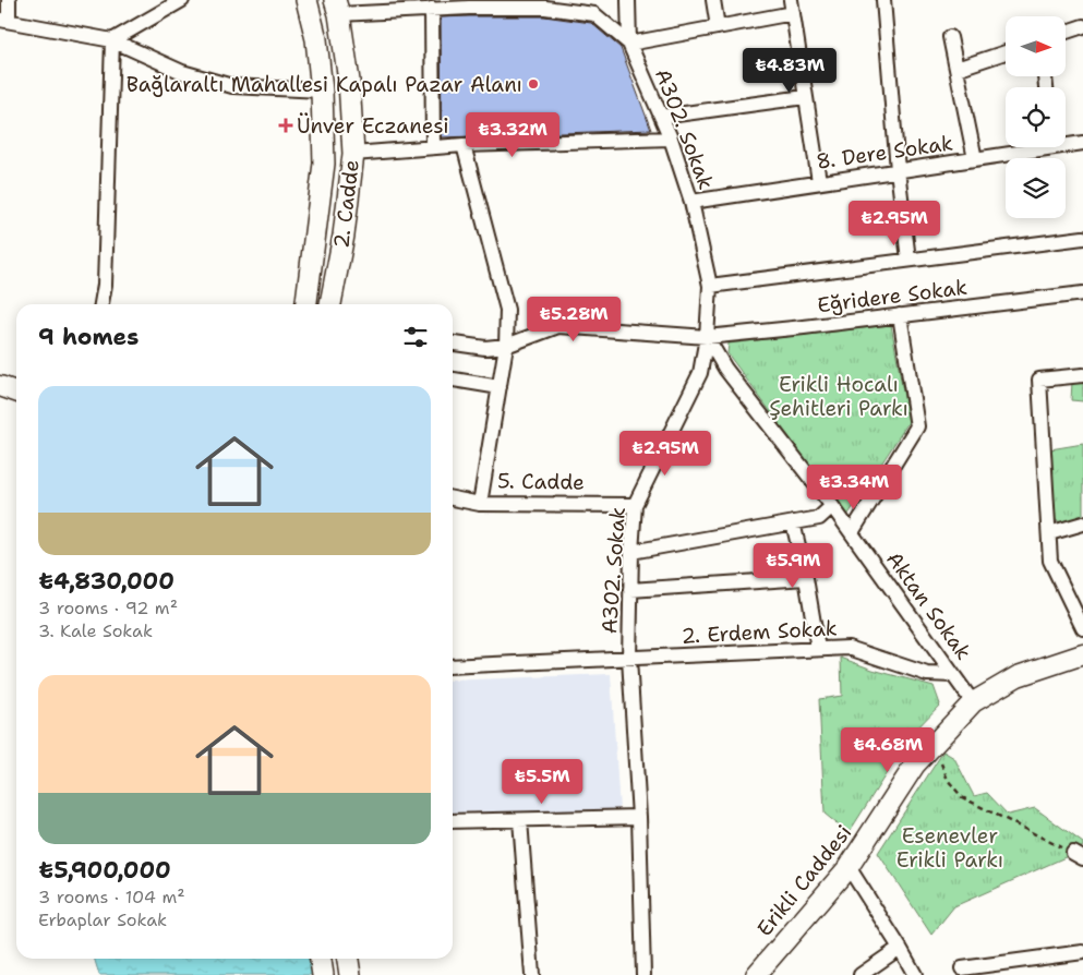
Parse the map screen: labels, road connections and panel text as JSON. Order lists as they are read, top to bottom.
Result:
{
  "streets": {
    "main road": ["2. Cadde", "Erikli Caddesi"],
    "street": [
      "A302. Sokak",
      "8. Dere Sokak",
      "Eğridere Sokak",
      "5. Cadde",
      "Aktan Sokak",
      "2. Erdem Sokak"
    ]
  },
  "crossings": [
    ["A302. Sokak", "8. Dere Sokak"],
    ["A302. Sokak", "Eğridere Sokak"],
    ["A302. Sokak", "5. Cadde"],
    ["A302. Sokak", "Aktan Sokak"],
    ["A302. Sokak", "2. Erdem Sokak"],
    ["Eğridere Sokak", "Aktan Sokak"],
    ["Aktan Sokak", "2. Erdem Sokak"],
    ["Aktan Sokak", "Erikli Caddesi"]
  ],
  "parks": ["Erikli Hocalı Şehitleri Parkı", "Esenevler Erikli Parkı"],
  "places": {
    "other": ["Bağlaraltı Mahallesi Kapalı Pazar Alanı"],
    "health": ["Ünver Eczanesi"]
  },
  "north": "right",
  "page": {
    "price": [
      "₺4.83M",
      "₺3.32M",
      "₺2.95M",
      "₺5.28M",
      "₺2.95M",
      "₺3.34M",
      "₺5.9M",
      "₺4.68M",
      "₺5.5M"
    ],
    "heading": "9 homes",
    "list": [
      {
        "name": "₺4,830,000",
        "note": "3 rooms · 92 m² · 3. Kale Sokak"
      },
      {
        "name": "₺5,900,000",
        "note": "3 rooms · 104 m² · Erbaplar Sokak"
      }
    ]
  }
}
